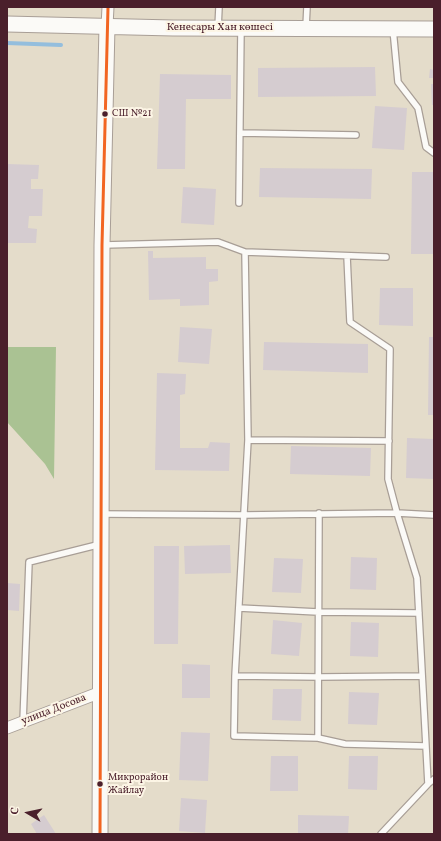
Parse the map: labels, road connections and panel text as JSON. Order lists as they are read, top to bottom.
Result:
{
  "streets": {
    "street": ["Кенесары Хан көшесі", "улица Досова"]
  },
  "places": ["СШ №21", "Микрорайон Жайлау"],
  "north": "left"
}
